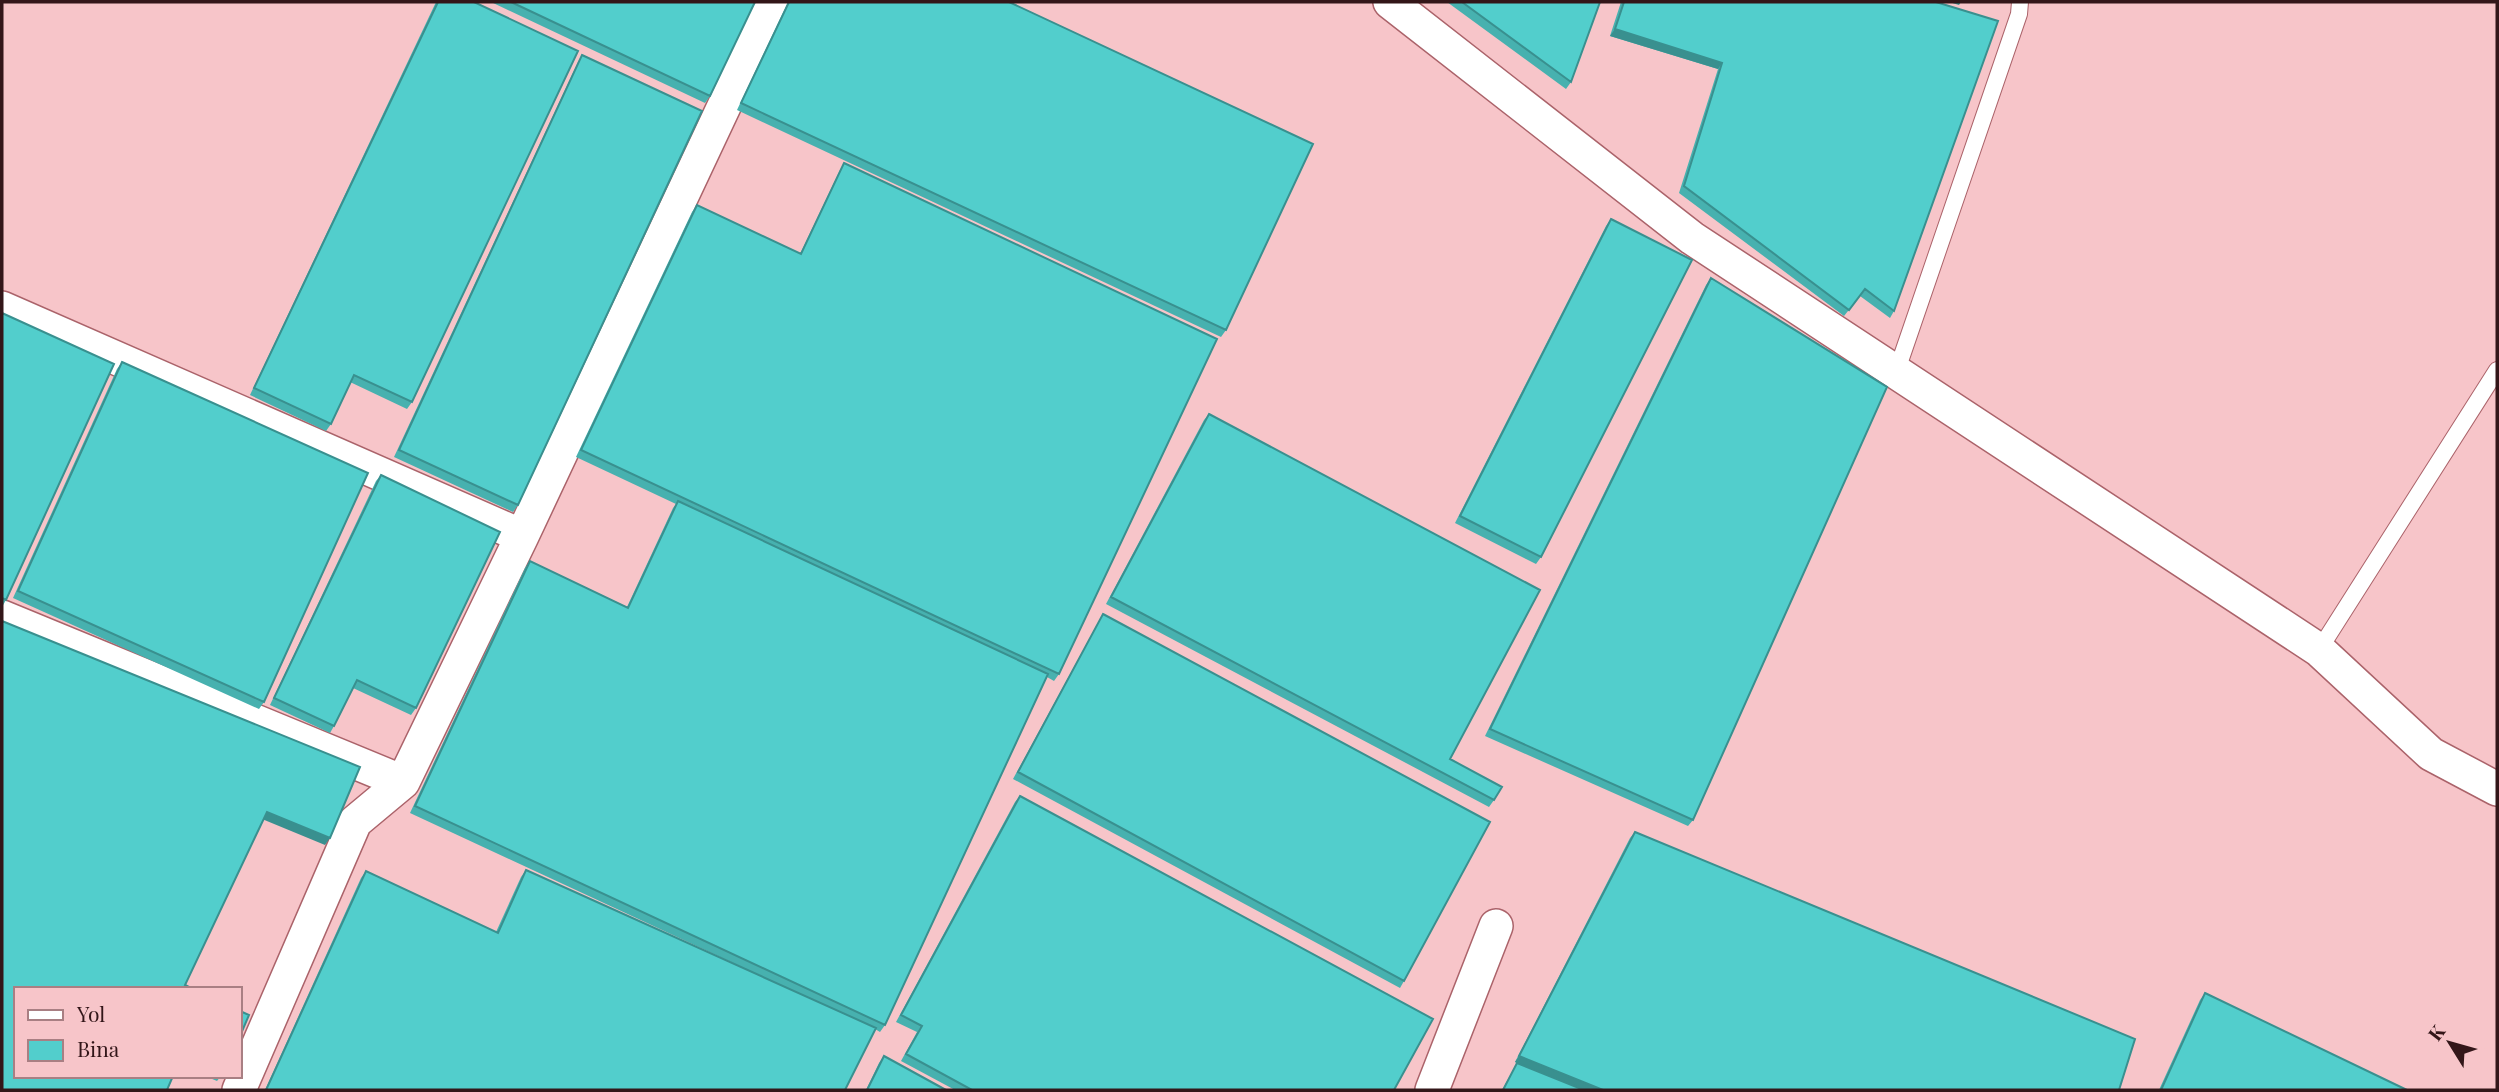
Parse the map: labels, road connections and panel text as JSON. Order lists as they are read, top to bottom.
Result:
{
  "legend": ["Yol", "Bina"],
  "north": "top left"
}
